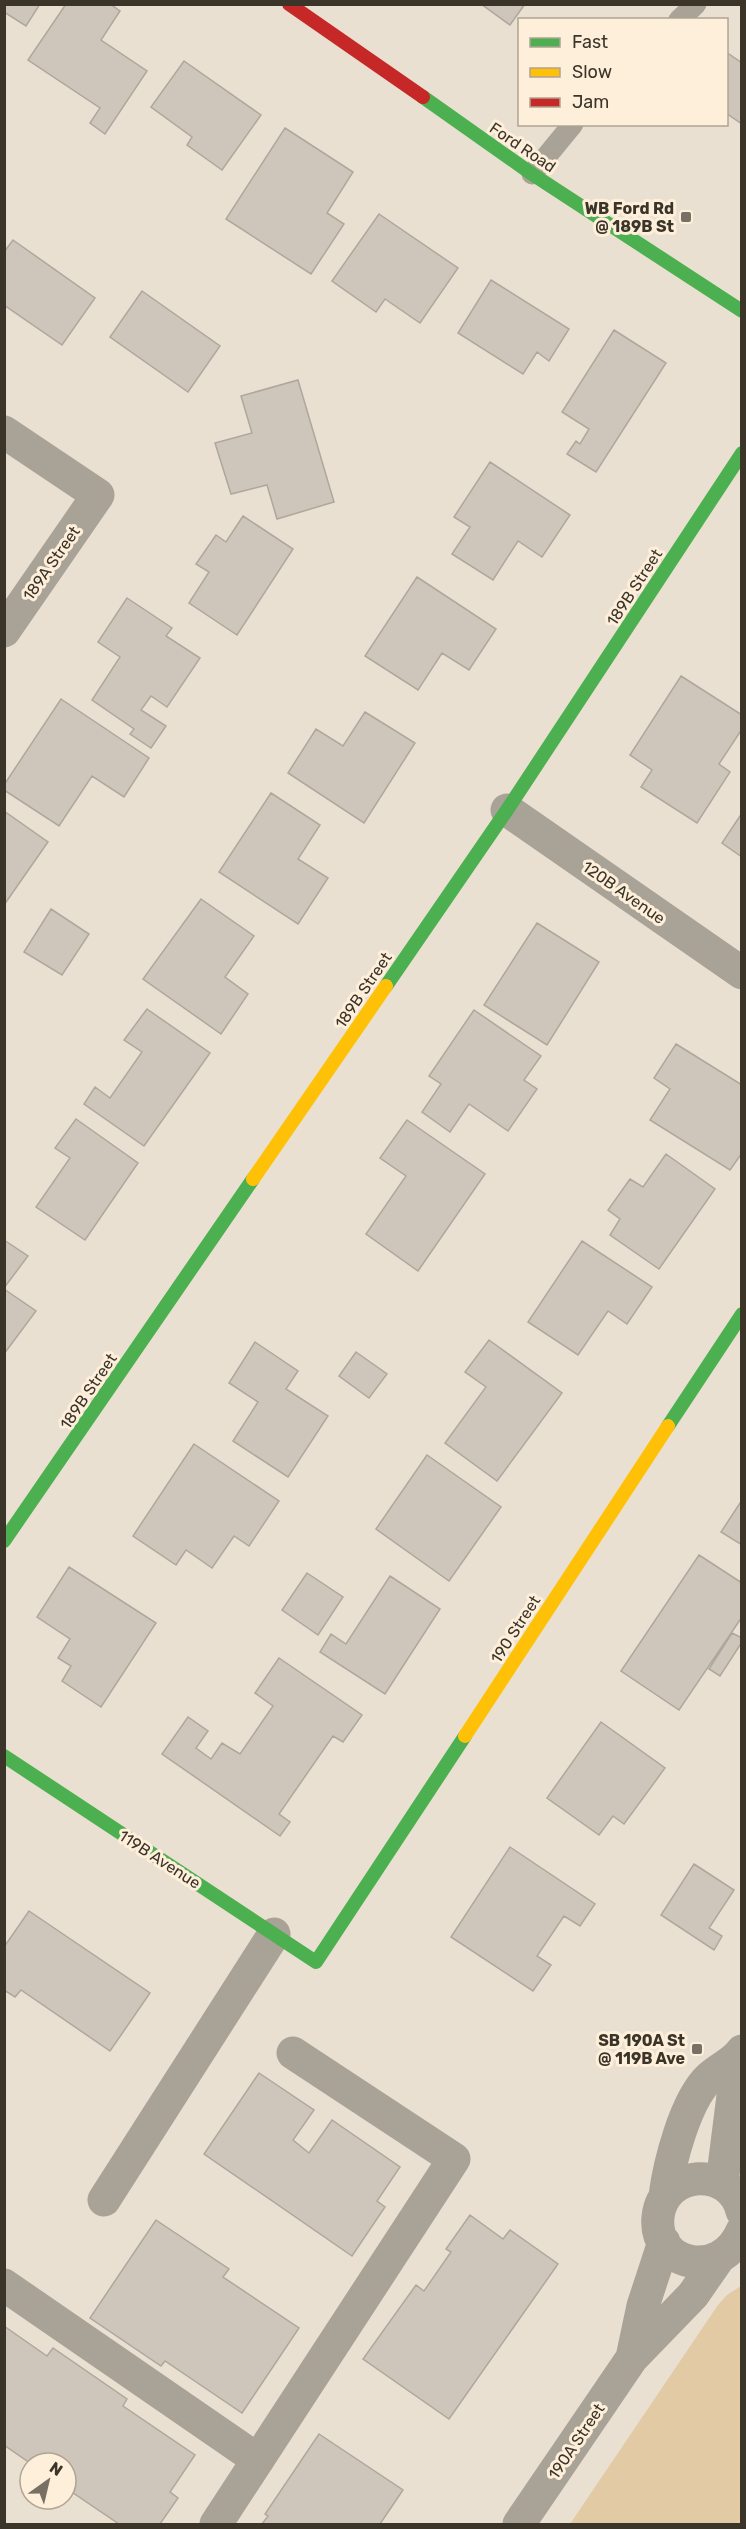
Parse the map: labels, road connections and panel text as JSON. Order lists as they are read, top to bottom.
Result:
{
  "streets": {
    "street": [
      "Ford Road",
      "189A Street",
      "189B Street",
      "120B Avenue",
      "190 Street",
      "119B Avenue",
      "190A Street"
    ]
  },
  "crossings": [
    ["189B Street", "120B Avenue"],
    ["190 Street", "119B Avenue"]
  ],
  "places": {
    "transit": ["WB Ford Rd @ 189B St", "SB 190A St @ 119B Ave"]
  },
  "legend": ["Fast", "Slow", "Jam"],
  "north": "top right"
}
